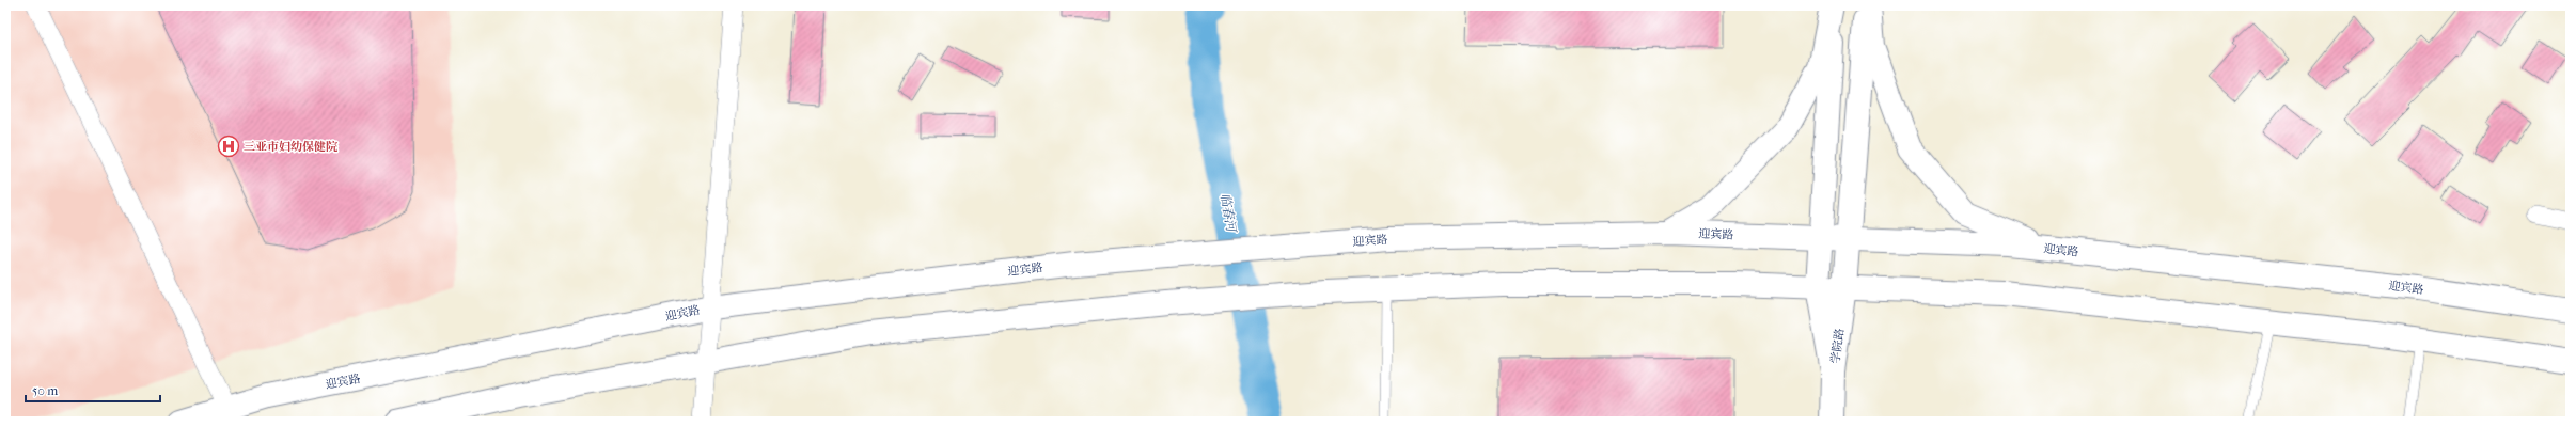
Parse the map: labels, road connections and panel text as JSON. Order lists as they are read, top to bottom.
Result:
{
  "streets": {
    "main road": ["迎宾路", "学院路"]
  },
  "crossings": [
    ["迎宾路", "学院路"]
  ],
  "water": ["临春河"],
  "places": {
    "hospital": ["三亚市妇幼保健院"]
  },
  "scale_bar": "50 m"
}
